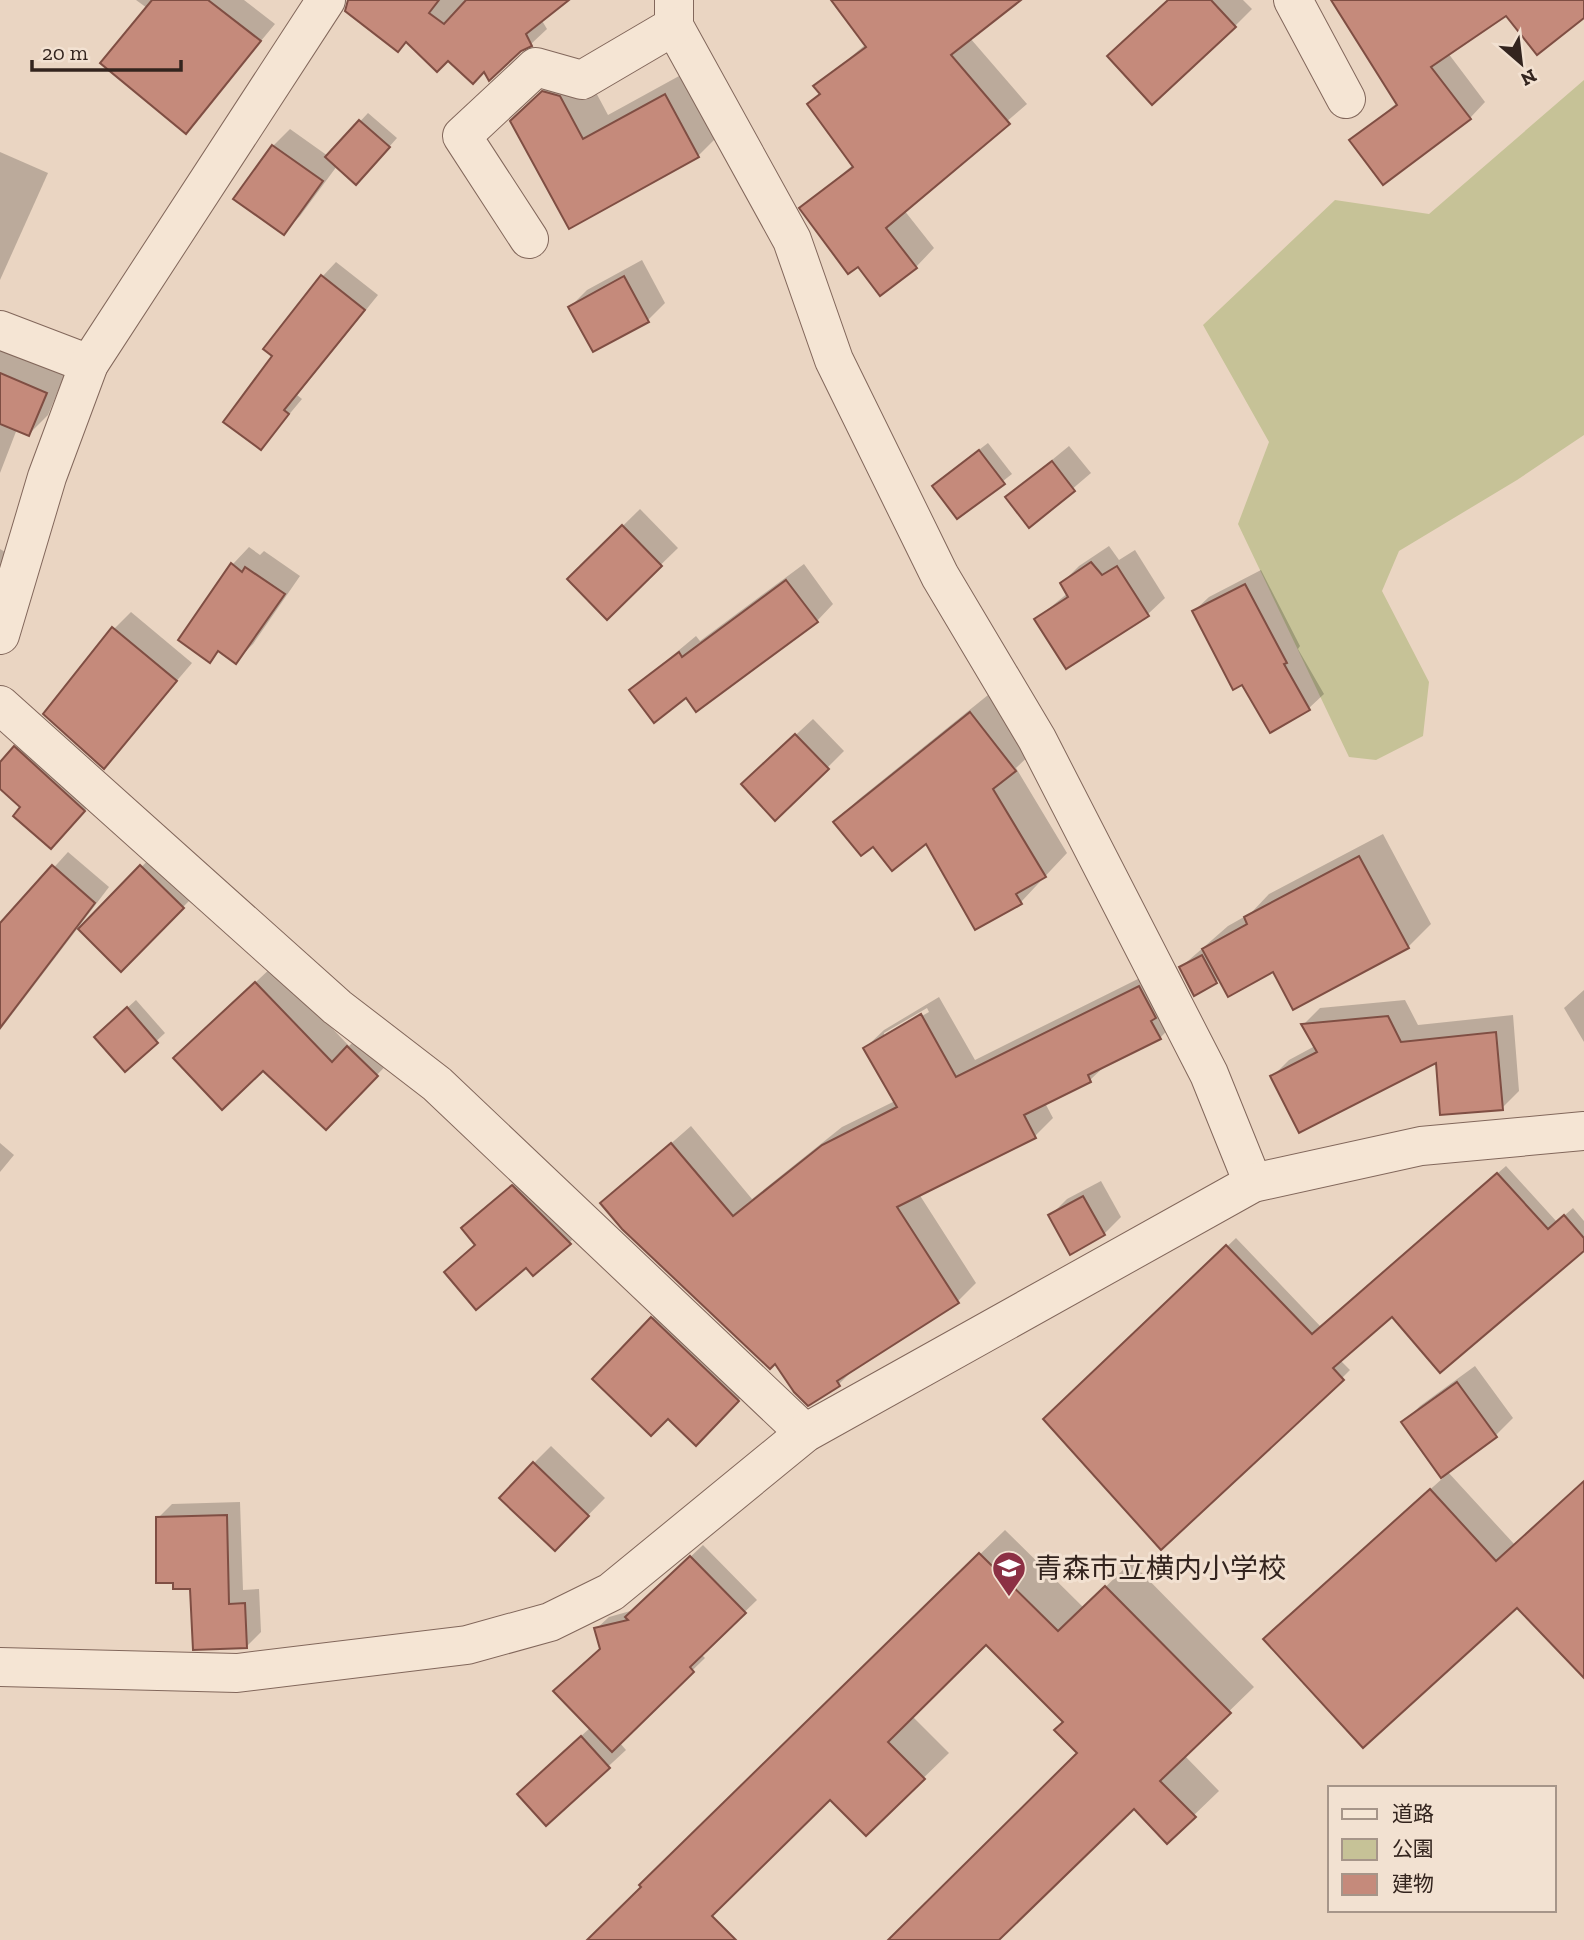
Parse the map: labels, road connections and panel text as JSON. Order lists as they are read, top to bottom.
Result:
{
  "places": {
    "school or university": ["青森市立横内小学校"]
  },
  "legend": ["道路", "公園", "建物"],
  "scale_bar": "20 m",
  "north": "bottom right"
}
